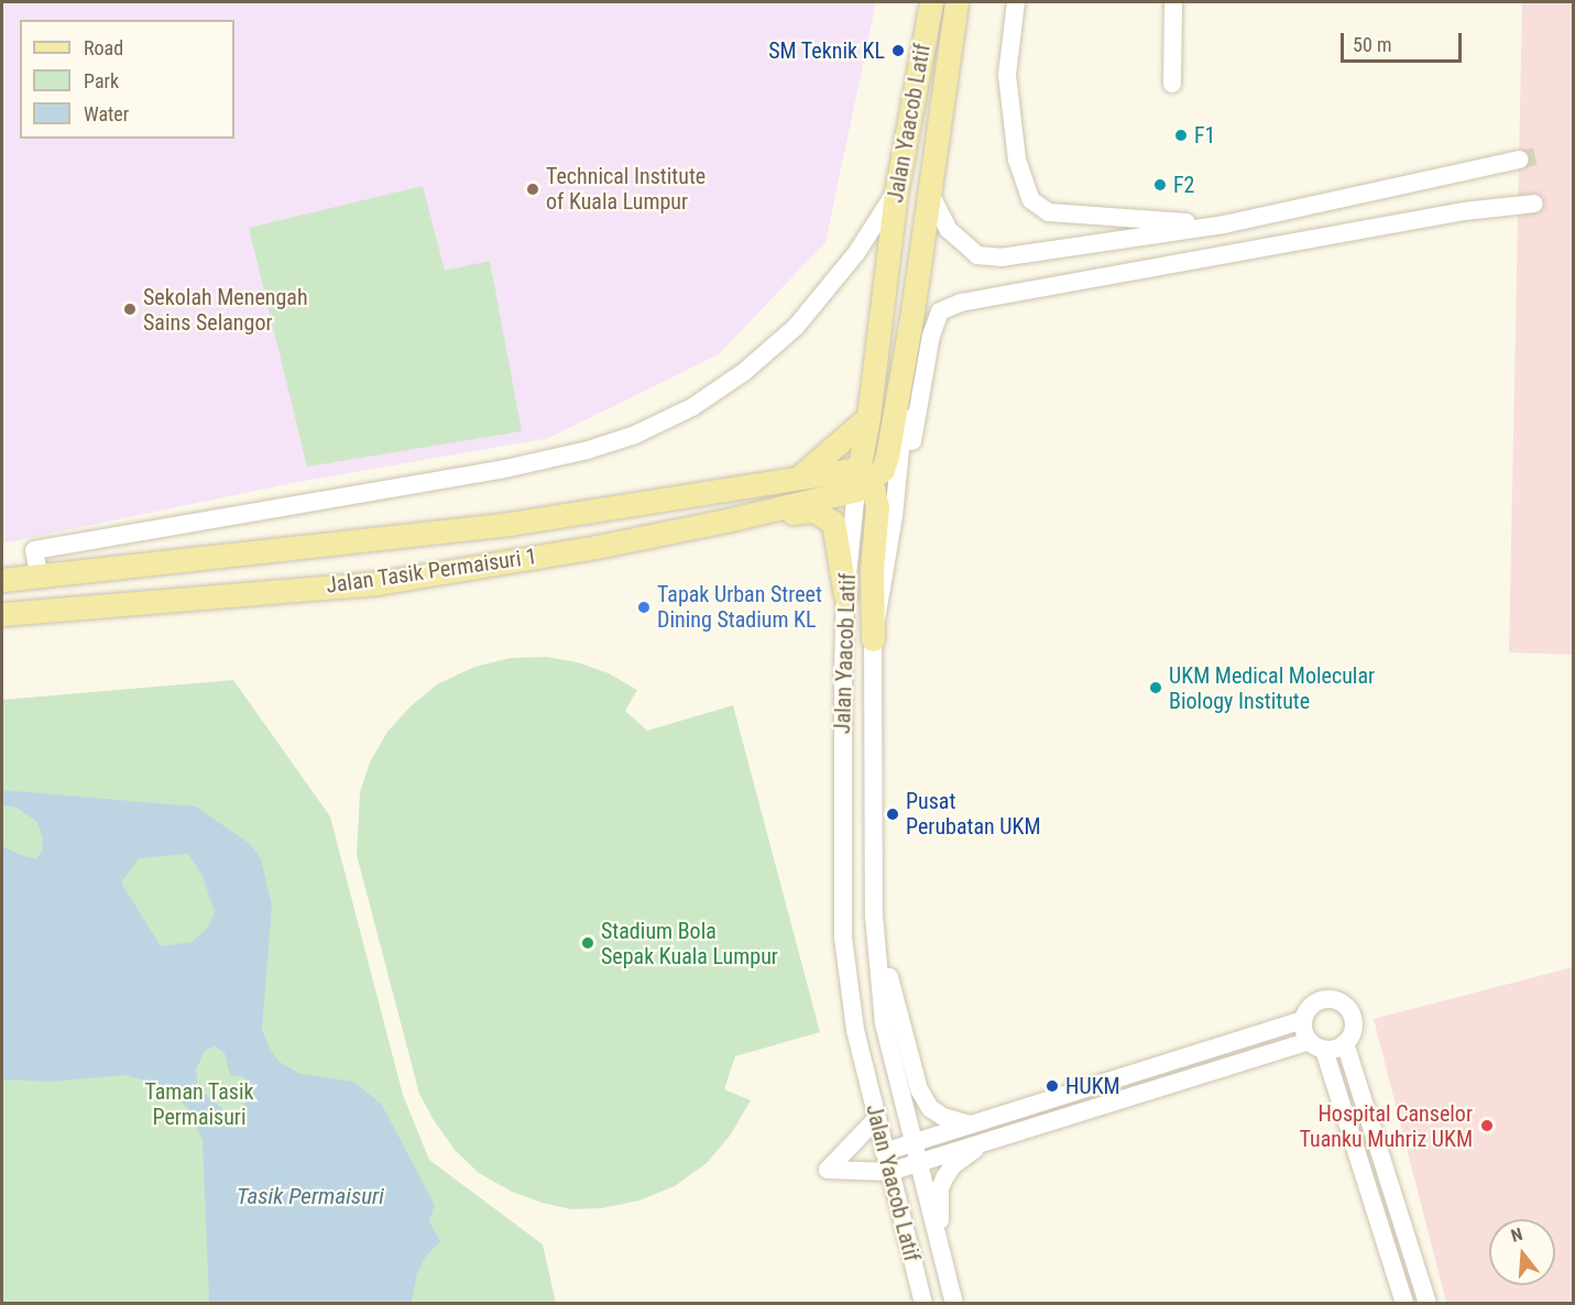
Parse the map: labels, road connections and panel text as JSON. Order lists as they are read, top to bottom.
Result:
{
  "streets": {
    "main road": ["Jalan Yaacob Latif", "Jalan Tasik Permaisuri 1"]
  },
  "crossings": [
    ["Jalan Yaacob Latif", "Jalan Tasik Permaisuri 1"]
  ],
  "water": ["Tasik Permaisuri"],
  "parks": ["Taman Tasik Permaisuri"],
  "places": [
    "SM Teknik KL",
    "F1",
    "F2",
    "Technical Institute of Kuala Lumpur",
    "Sekolah Menengah Sains Selangor",
    "Tapak Urban Street Dining Stadium KL",
    "UKM Medical Molecular Biology Institute",
    "Pusat Perubatan UKM",
    "Stadium Bola Sepak Kuala Lumpur",
    "HUKM",
    "Hospital Canselor Tuanku Muhriz UKM"
  ],
  "legend": ["Road", "Park", "Water"],
  "scale_bar": "50 m",
  "north": "top"
}
